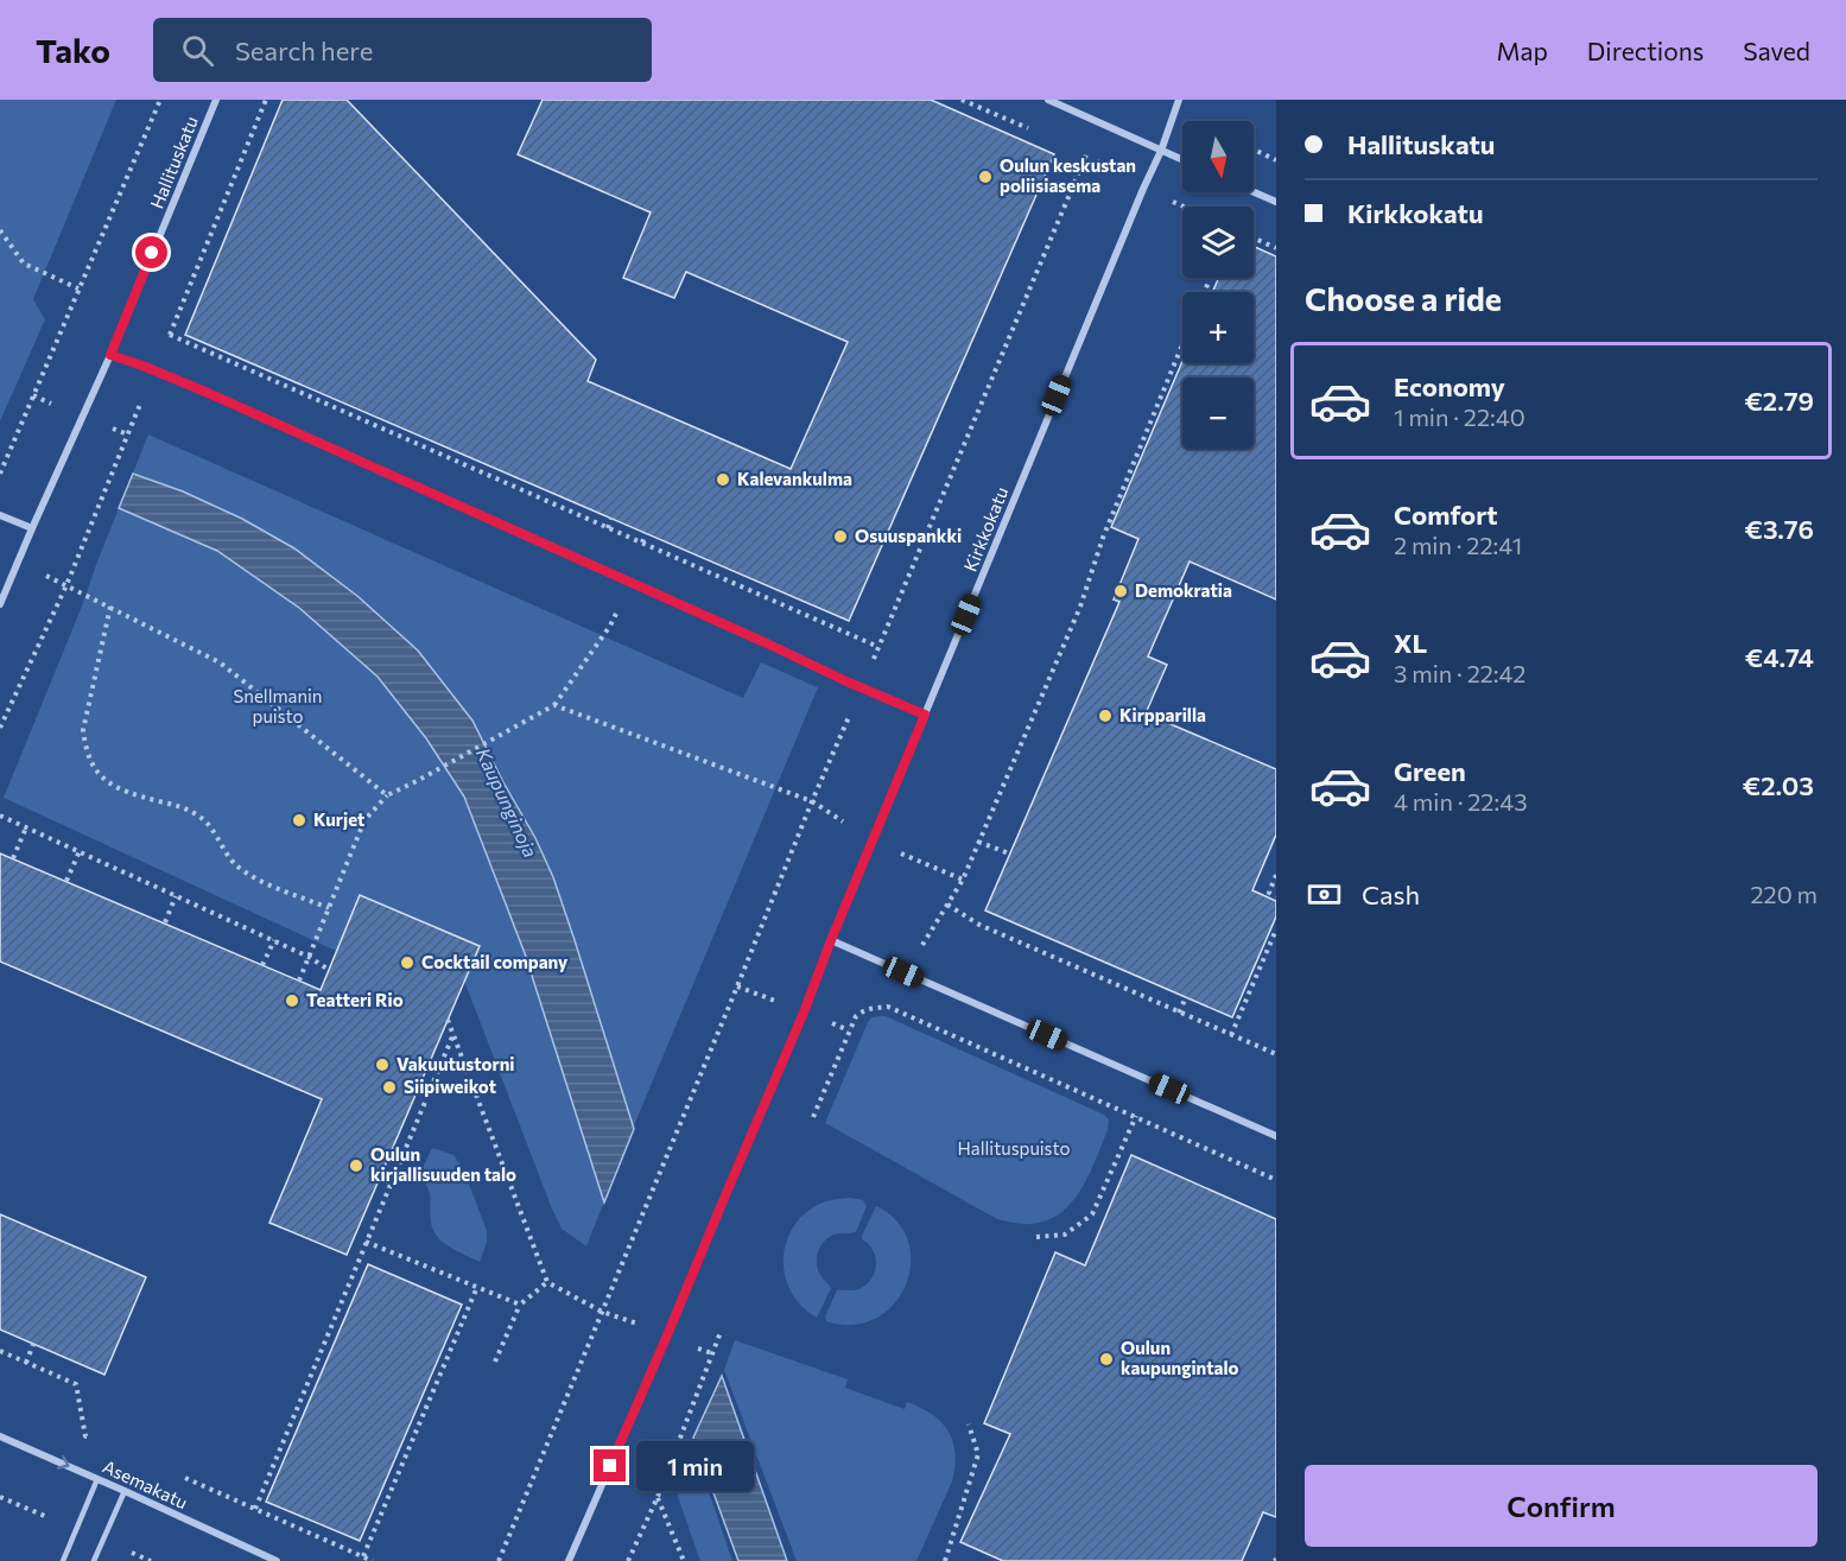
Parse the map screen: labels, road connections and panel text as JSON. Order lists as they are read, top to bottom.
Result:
{
  "streets": {
    "street": ["Hallituskatu", "Kirkkokatu", "Asemakatu"]
  },
  "water": ["Kaupunginoja"],
  "parks": ["Snellmanin puisto", "Hallituspuisto"],
  "places": [
    "Oulun keskustan poliisiasema",
    "Kalevankulma",
    "Osuuspankki",
    "Demokratia",
    "Kirpparilla",
    "Kurjet",
    "Cocktail company",
    "Teatteri Rio",
    "Vakuutustorni",
    "Siipiweikot",
    "Oulun kirjallisuuden talo",
    "Oulun kaupungintalo"
  ],
  "north": "bottom",
  "page": {
    "header": "Tako",
    "search": "Search here",
    "nav": ["Map", "Directions", "Saved"],
    "banner": ["Hallituskatu", "Kirkkokatu"],
    "map_buttons": ["+", "−"],
    "heading": "Choose a ride",
    "list": [
      {
        "name": "Economy",
        "note": "1 min · 22:40",
        "value": "€2.79"
      },
      {
        "name": "Comfort",
        "note": "2 min · 22:41",
        "value": "€3.76"
      },
      {
        "name": "XL",
        "note": "3 min · 22:42",
        "value": "€4.74"
      },
      {
        "name": "Green",
        "note": "4 min · 22:43",
        "value": "€2.03"
      }
    ],
    "pay": ["Cash", "220 m"],
    "bubble": "1 min",
    "buttons": "Confirm"
  }
}
